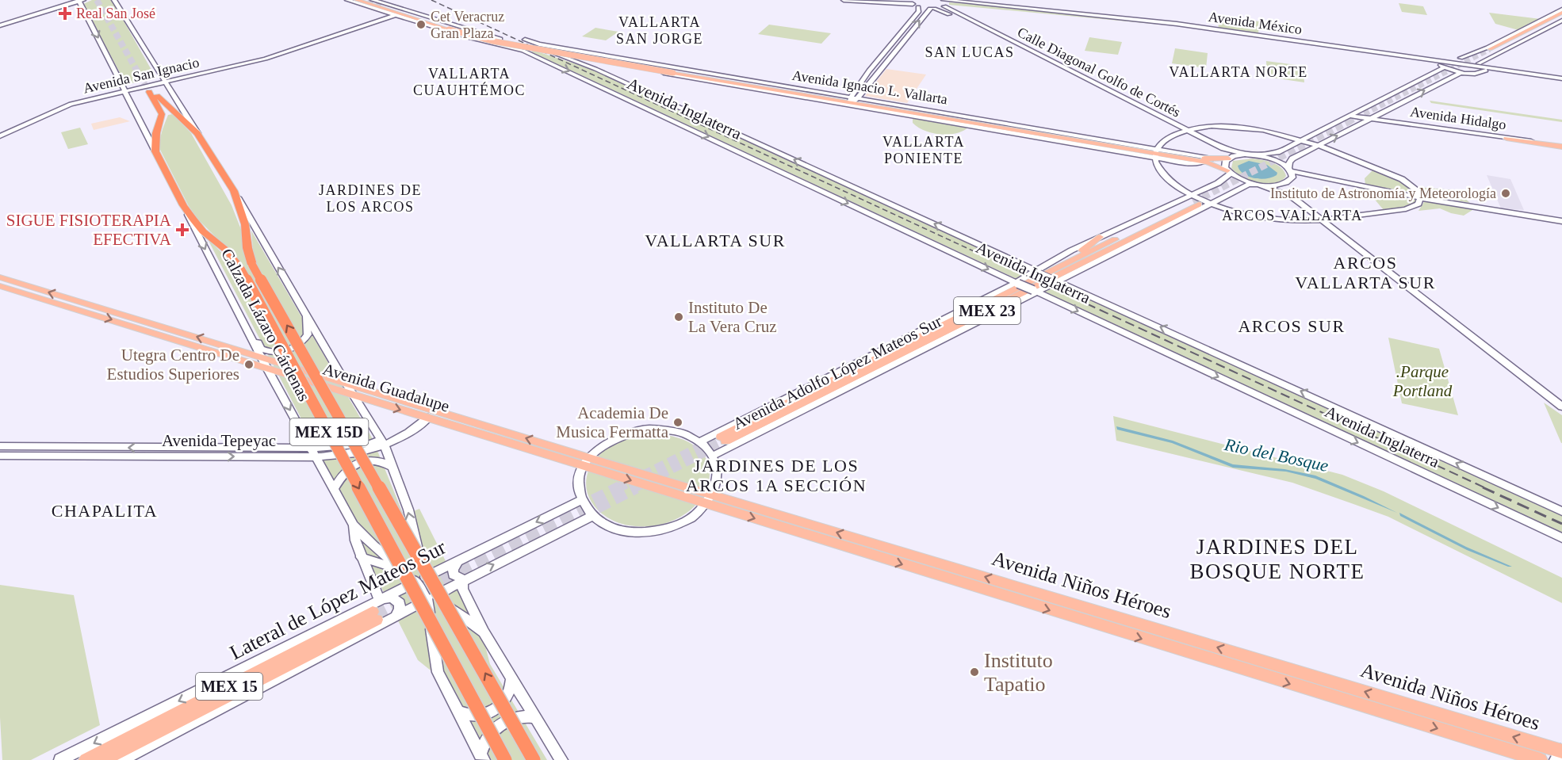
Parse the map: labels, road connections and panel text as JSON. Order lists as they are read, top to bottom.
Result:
{
  "streets": {
    "highway": ["Calzada Lázaro Cárdenas", "MEX 15D"],
    "main road": [
      "Avenida Ignacio L. Vallarta",
      "MEX 23",
      "Avenida Adolfo López Mateos Sur",
      "Avenida Guadalupe",
      "Avenida Niños Héroes",
      "MEX 15"
    ],
    "street": [
      "Avenida México",
      "Calle Diagonal Golfo de Cortés",
      "Avenida San Ignacio",
      "Avenida Inglaterra",
      "Avenida Hidalgo",
      "Avenida Tepeyac",
      "Lateral de López Mateos Sur"
    ]
  },
  "crossings": [
    ["Avenida México", "Calle Diagonal Golfo de Cortés"],
    ["Calle Diagonal Golfo de Cortés", "Avenida Ignacio L. Vallarta"],
    ["Avenida San Ignacio", "Avenida Ignacio L. Vallarta"],
    ["Avenida San Ignacio", "Calzada Lázaro Cárdenas"],
    ["Avenida Ignacio L. Vallarta", "Avenida Inglaterra"],
    ["Avenida Ignacio L. Vallarta", "Avenida Adolfo López Mateos Sur"],
    ["Avenida Inglaterra", "Avenida Adolfo López Mateos Sur"],
    ["Calzada Lázaro Cárdenas", "Avenida Guadalupe"],
    ["Calzada Lázaro Cárdenas", "Avenida Tepeyac"],
    ["Calzada Lázaro Cárdenas", "Lateral de López Mateos Sur"],
    ["Avenida Guadalupe", "Avenida Tepeyac"],
    ["Avenida Guadalupe", "Avenida Niños Héroes"],
    ["Lateral de López Mateos Sur", "MEX 15"]
  ],
  "districts": [
    "VALLARTA SAN JORGE",
    "SAN LUCAS",
    "VALLARTA NORTE",
    "VALLARTA CUAUHTÉMOC",
    "VALLARTA PONIENTE",
    "JARDINES DE LOS ARCOS",
    "ARCOS VALLARTA",
    "VALLARTA SUR",
    "ARCOS VALLARTA SUR",
    "ARCOS SUR",
    "JARDINES DE LOS ARCOS 1A SECCIÓN",
    "CHAPALITA",
    "JARDINES DEL BOSQUE NORTE"
  ],
  "water": ["Rio del Bosque"],
  "parks": [".Parque Portland"],
  "places": {
    "health": ["Real San José", "SIGUE FISIOTERAPIA EFECTIVA"],
    "other": [
      "Cet Veracruz Gran Plaza",
      "Instituto de Astronomía y Meteorología",
      "Instituto De La Vera Cruz",
      "Utegra Centro De Estudios Superiores",
      "Academia De Musica Fermatta",
      "Instituto Tapatio"
    ]
  }
}
